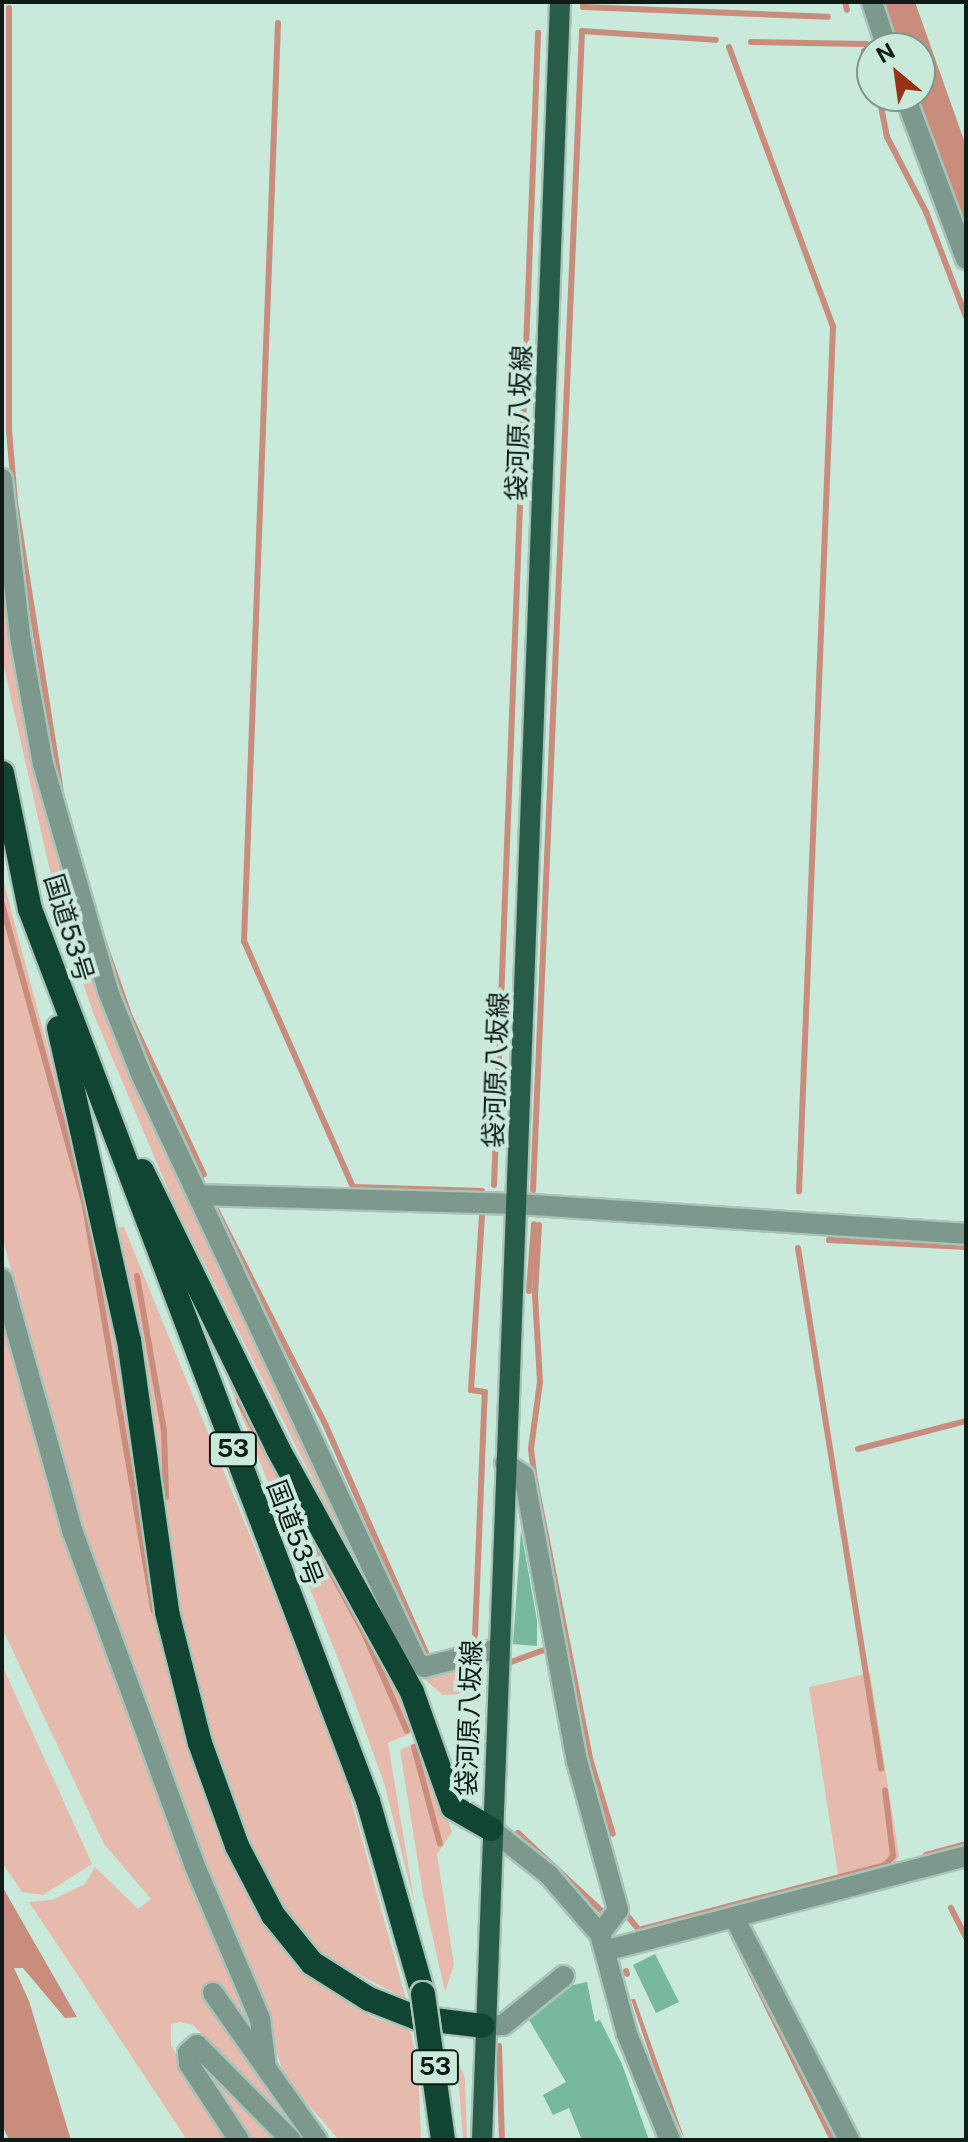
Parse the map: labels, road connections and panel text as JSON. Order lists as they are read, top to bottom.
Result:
{
  "streets": {
    "highway": ["国道53号", "53"],
    "main road": ["袋河原八坂線"]
  },
  "north": "top left"
}
